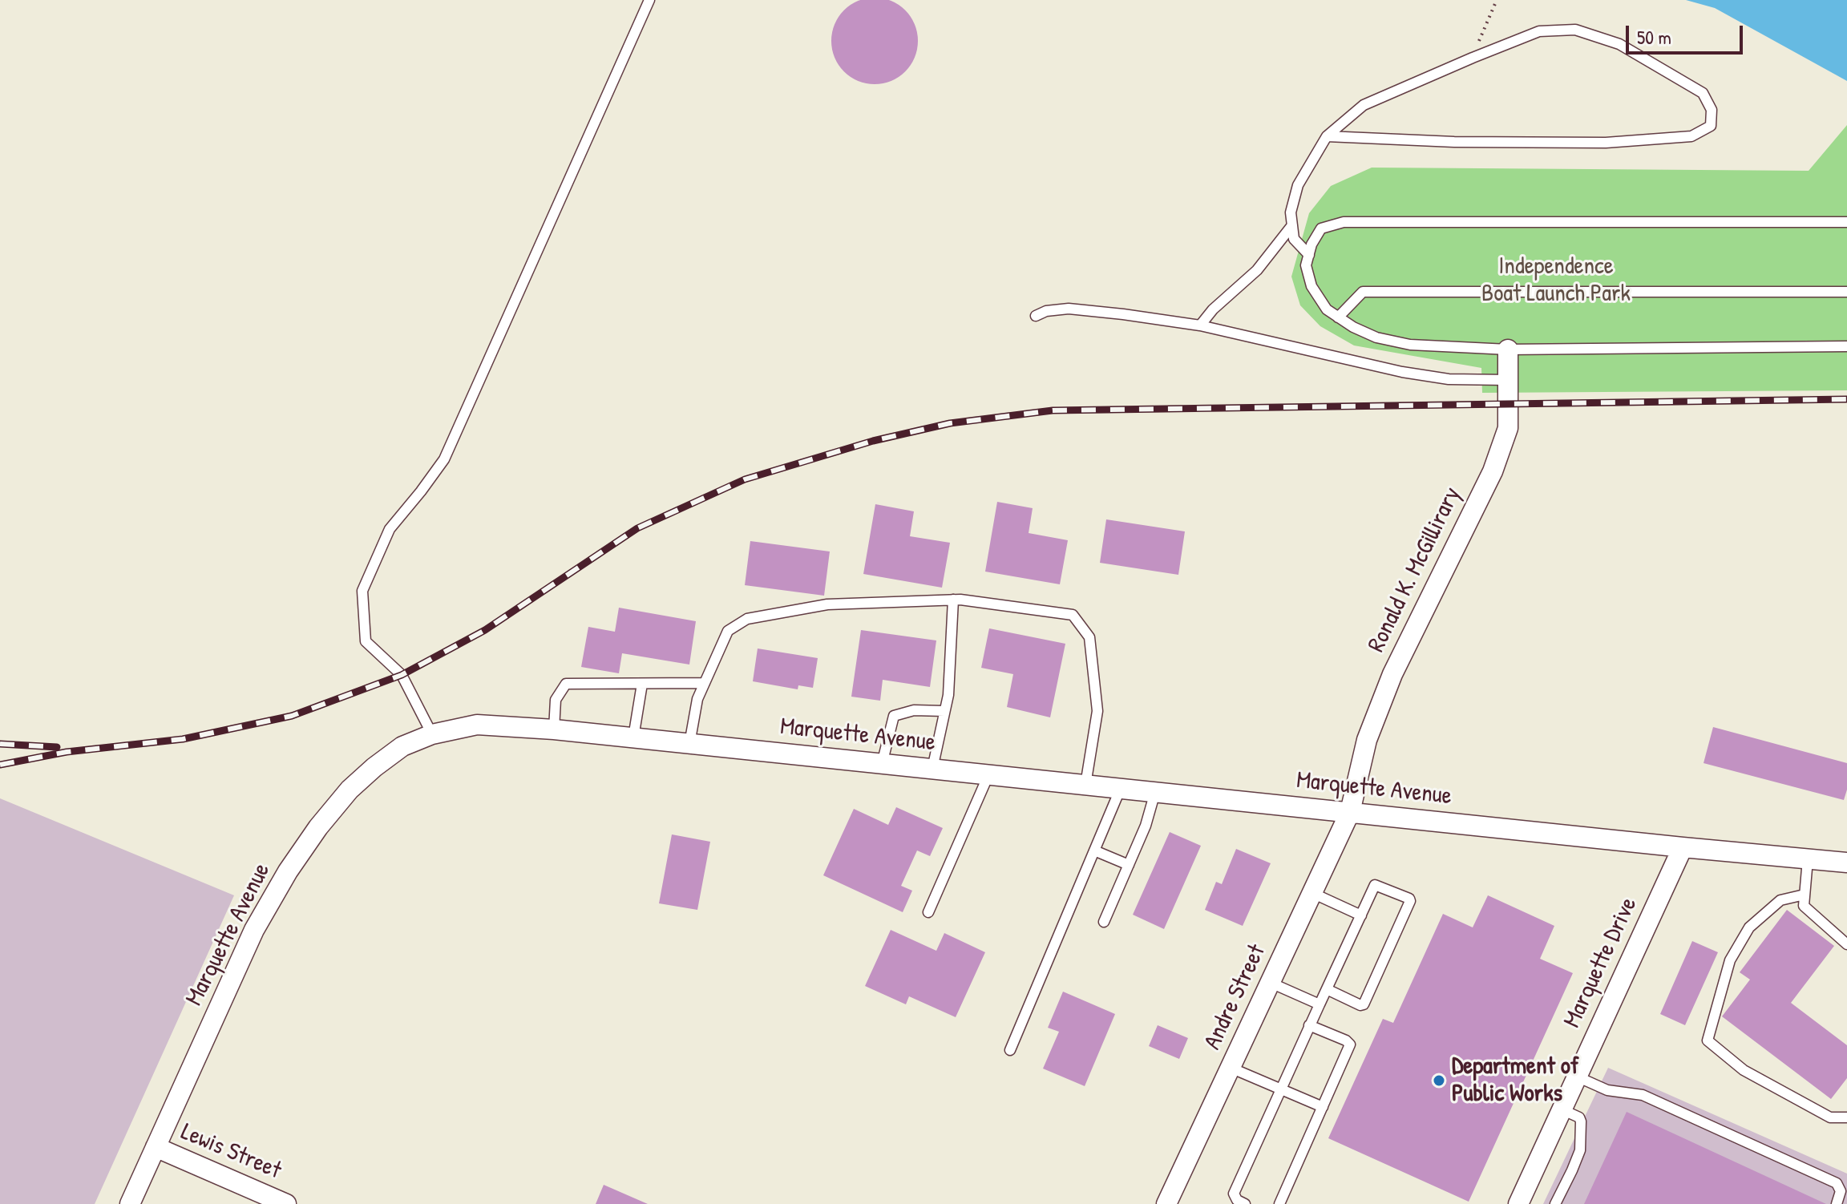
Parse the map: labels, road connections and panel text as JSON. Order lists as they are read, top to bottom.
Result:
{
  "streets": {
    "street": [
      "Ronald K. McGillirary",
      "Marquette Avenue",
      "Marquette Drive",
      "Andre Street",
      "Lewis Street"
    ]
  },
  "crossings": [
    ["Ronald K. McGillirary", "Marquette Avenue"],
    ["Ronald K. McGillirary", "Andre Street"],
    ["Marquette Avenue", "Marquette Drive"],
    ["Marquette Avenue", "Andre Street"],
    ["Marquette Avenue", "Lewis Street"]
  ],
  "parks": ["Independence Boat Launch Park"],
  "places": ["Department of Public Works"],
  "scale_bar": "50 m"
}
